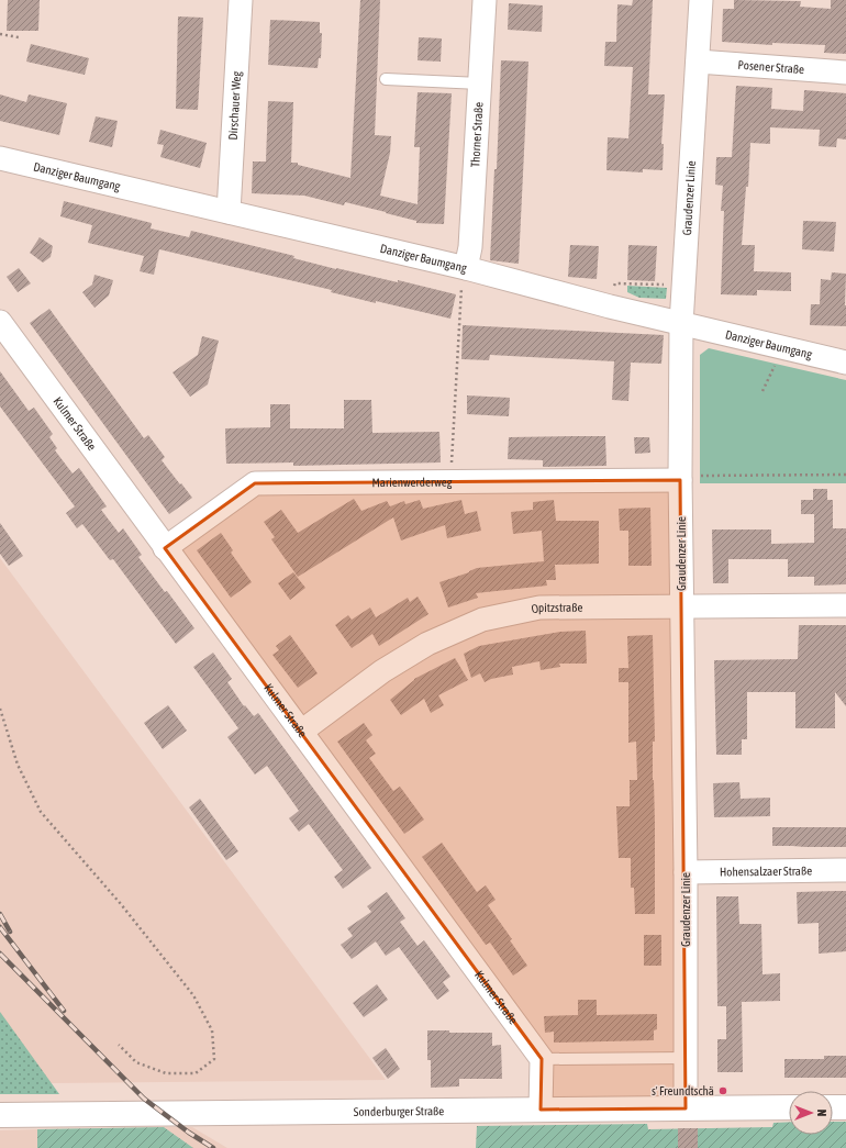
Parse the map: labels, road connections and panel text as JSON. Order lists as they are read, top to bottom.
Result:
{
  "streets": {
    "street": [
      "Posener Straße",
      "Dirschauer Weg",
      "Thorner Straße",
      "Danziger Baumgang",
      "Graudenzer Linie",
      "Kulmer Straße",
      "Marienwerderweg",
      "Opitzstraße",
      "Hohensalzaer Straße",
      "Sonderburger Straße"
    ]
  },
  "crossings": [
    ["Posener Straße", "Graudenzer Linie"],
    ["Dirschauer Weg", "Danziger Baumgang"],
    ["Thorner Straße", "Danziger Baumgang"],
    ["Danziger Baumgang", "Graudenzer Linie"],
    ["Graudenzer Linie", "Marienwerderweg"],
    ["Graudenzer Linie", "Opitzstraße"],
    ["Graudenzer Linie", "Hohensalzaer Straße"],
    ["Graudenzer Linie", "Sonderburger Straße"],
    ["Kulmer Straße", "Marienwerderweg"],
    ["Kulmer Straße", "Opitzstraße"]
  ],
  "places": ["s' Freundtschä"],
  "north": "right"
}
